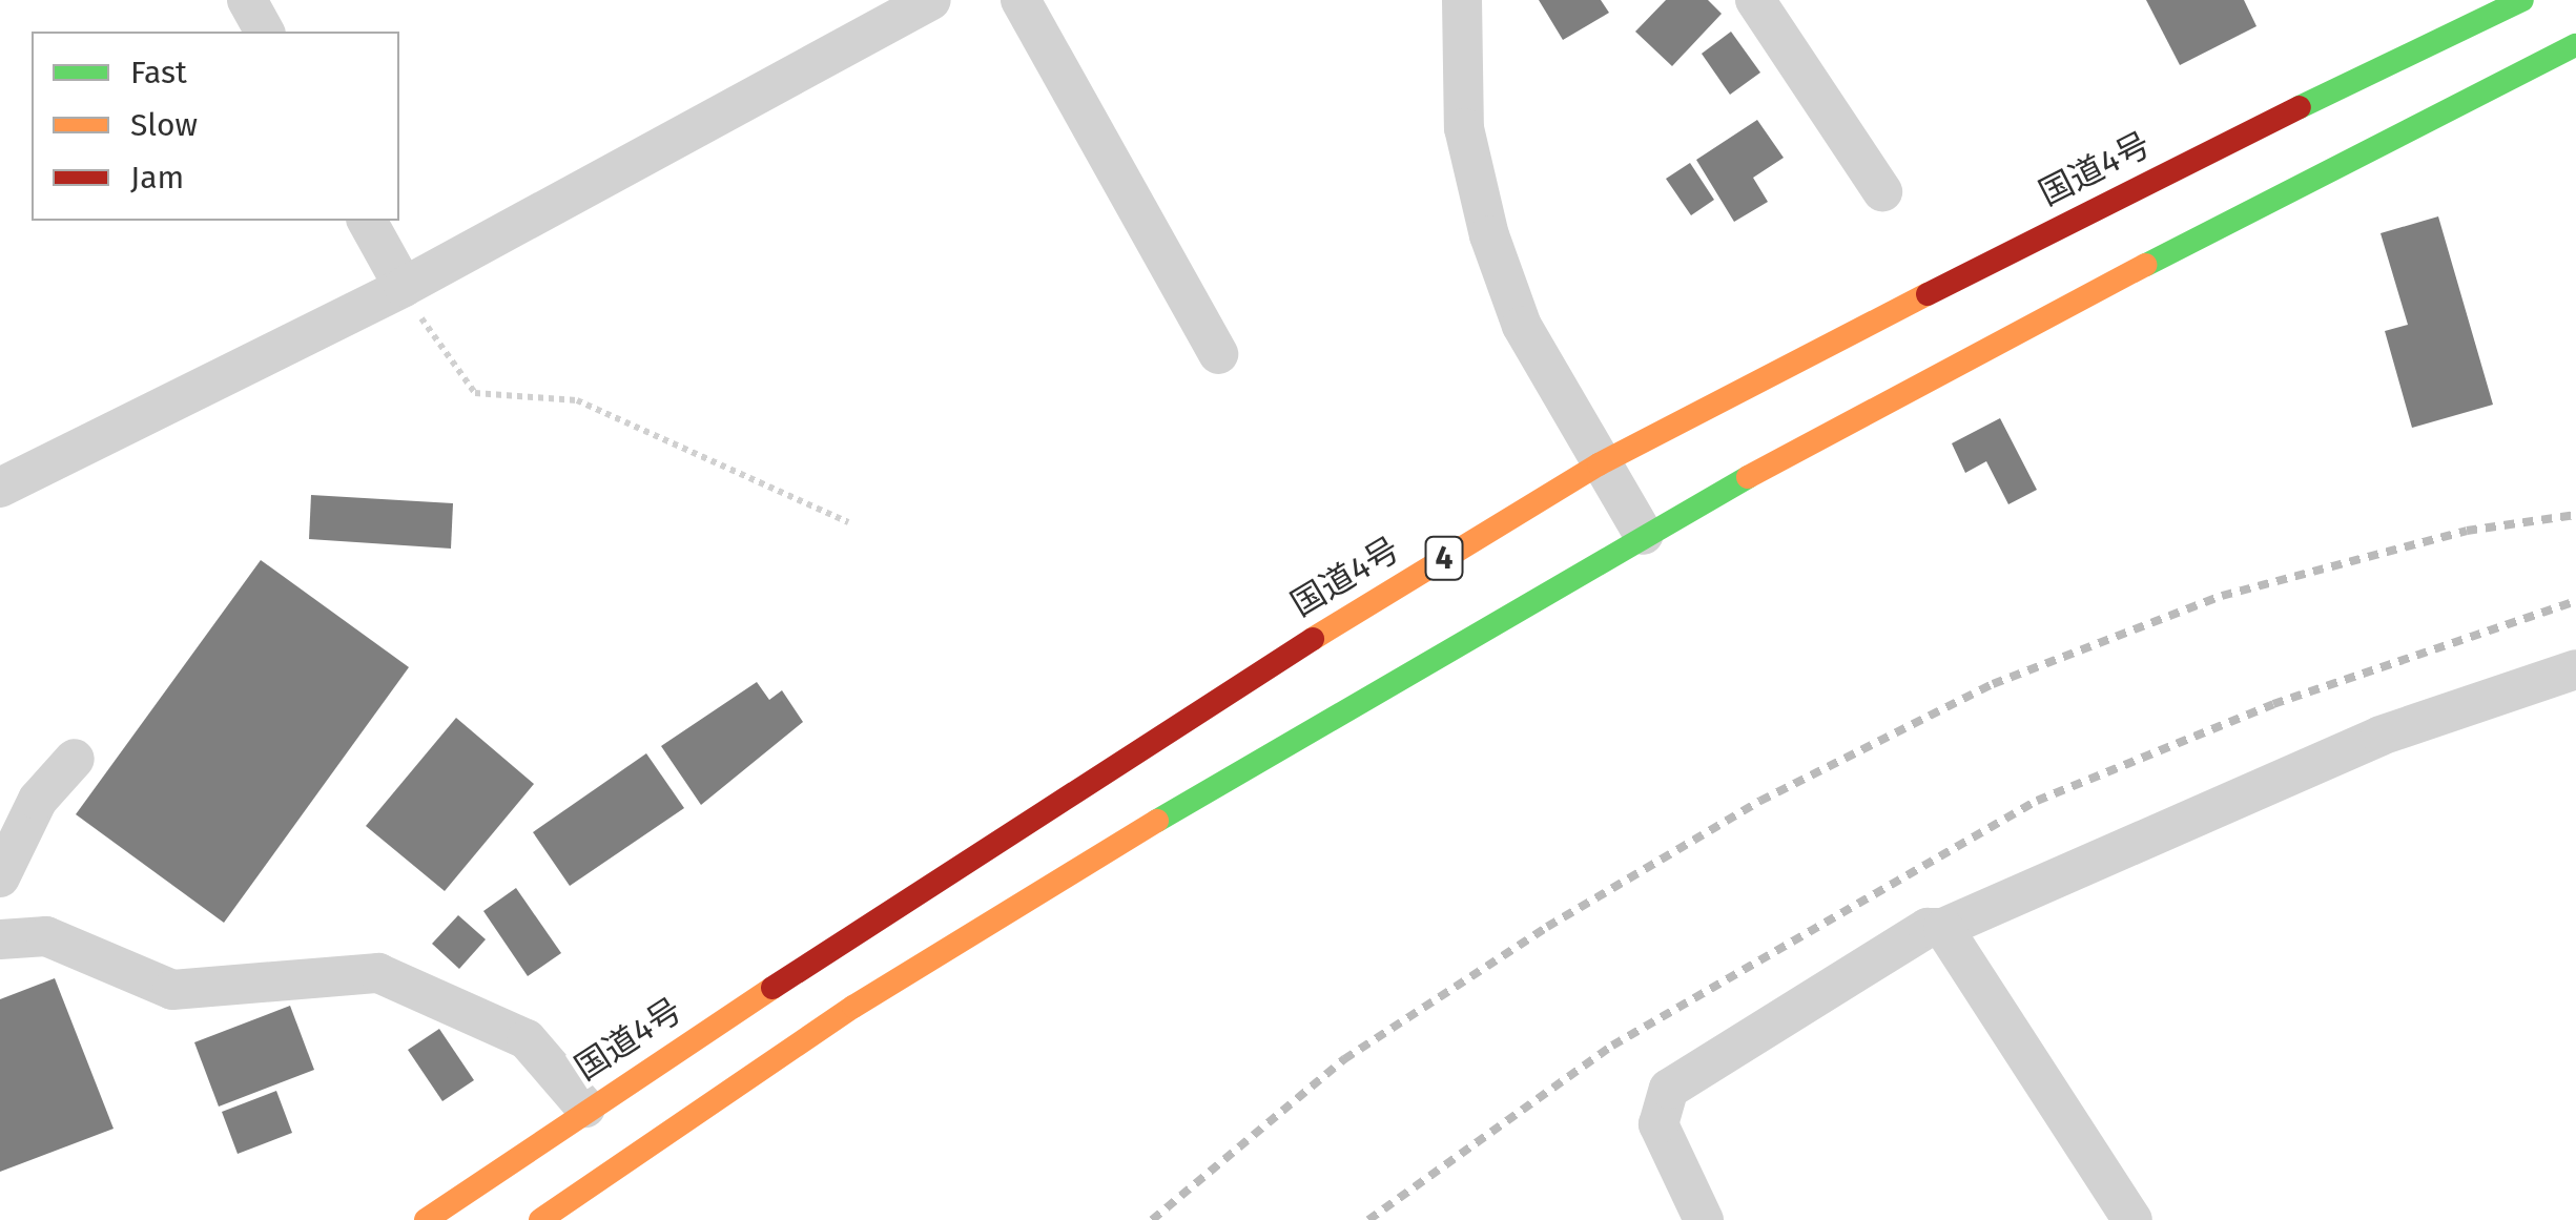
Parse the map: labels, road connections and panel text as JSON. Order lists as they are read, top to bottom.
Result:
{
  "streets": {
    "highway": ["国道4号", "4"]
  },
  "legend": ["Fast", "Slow", "Jam"]
}
